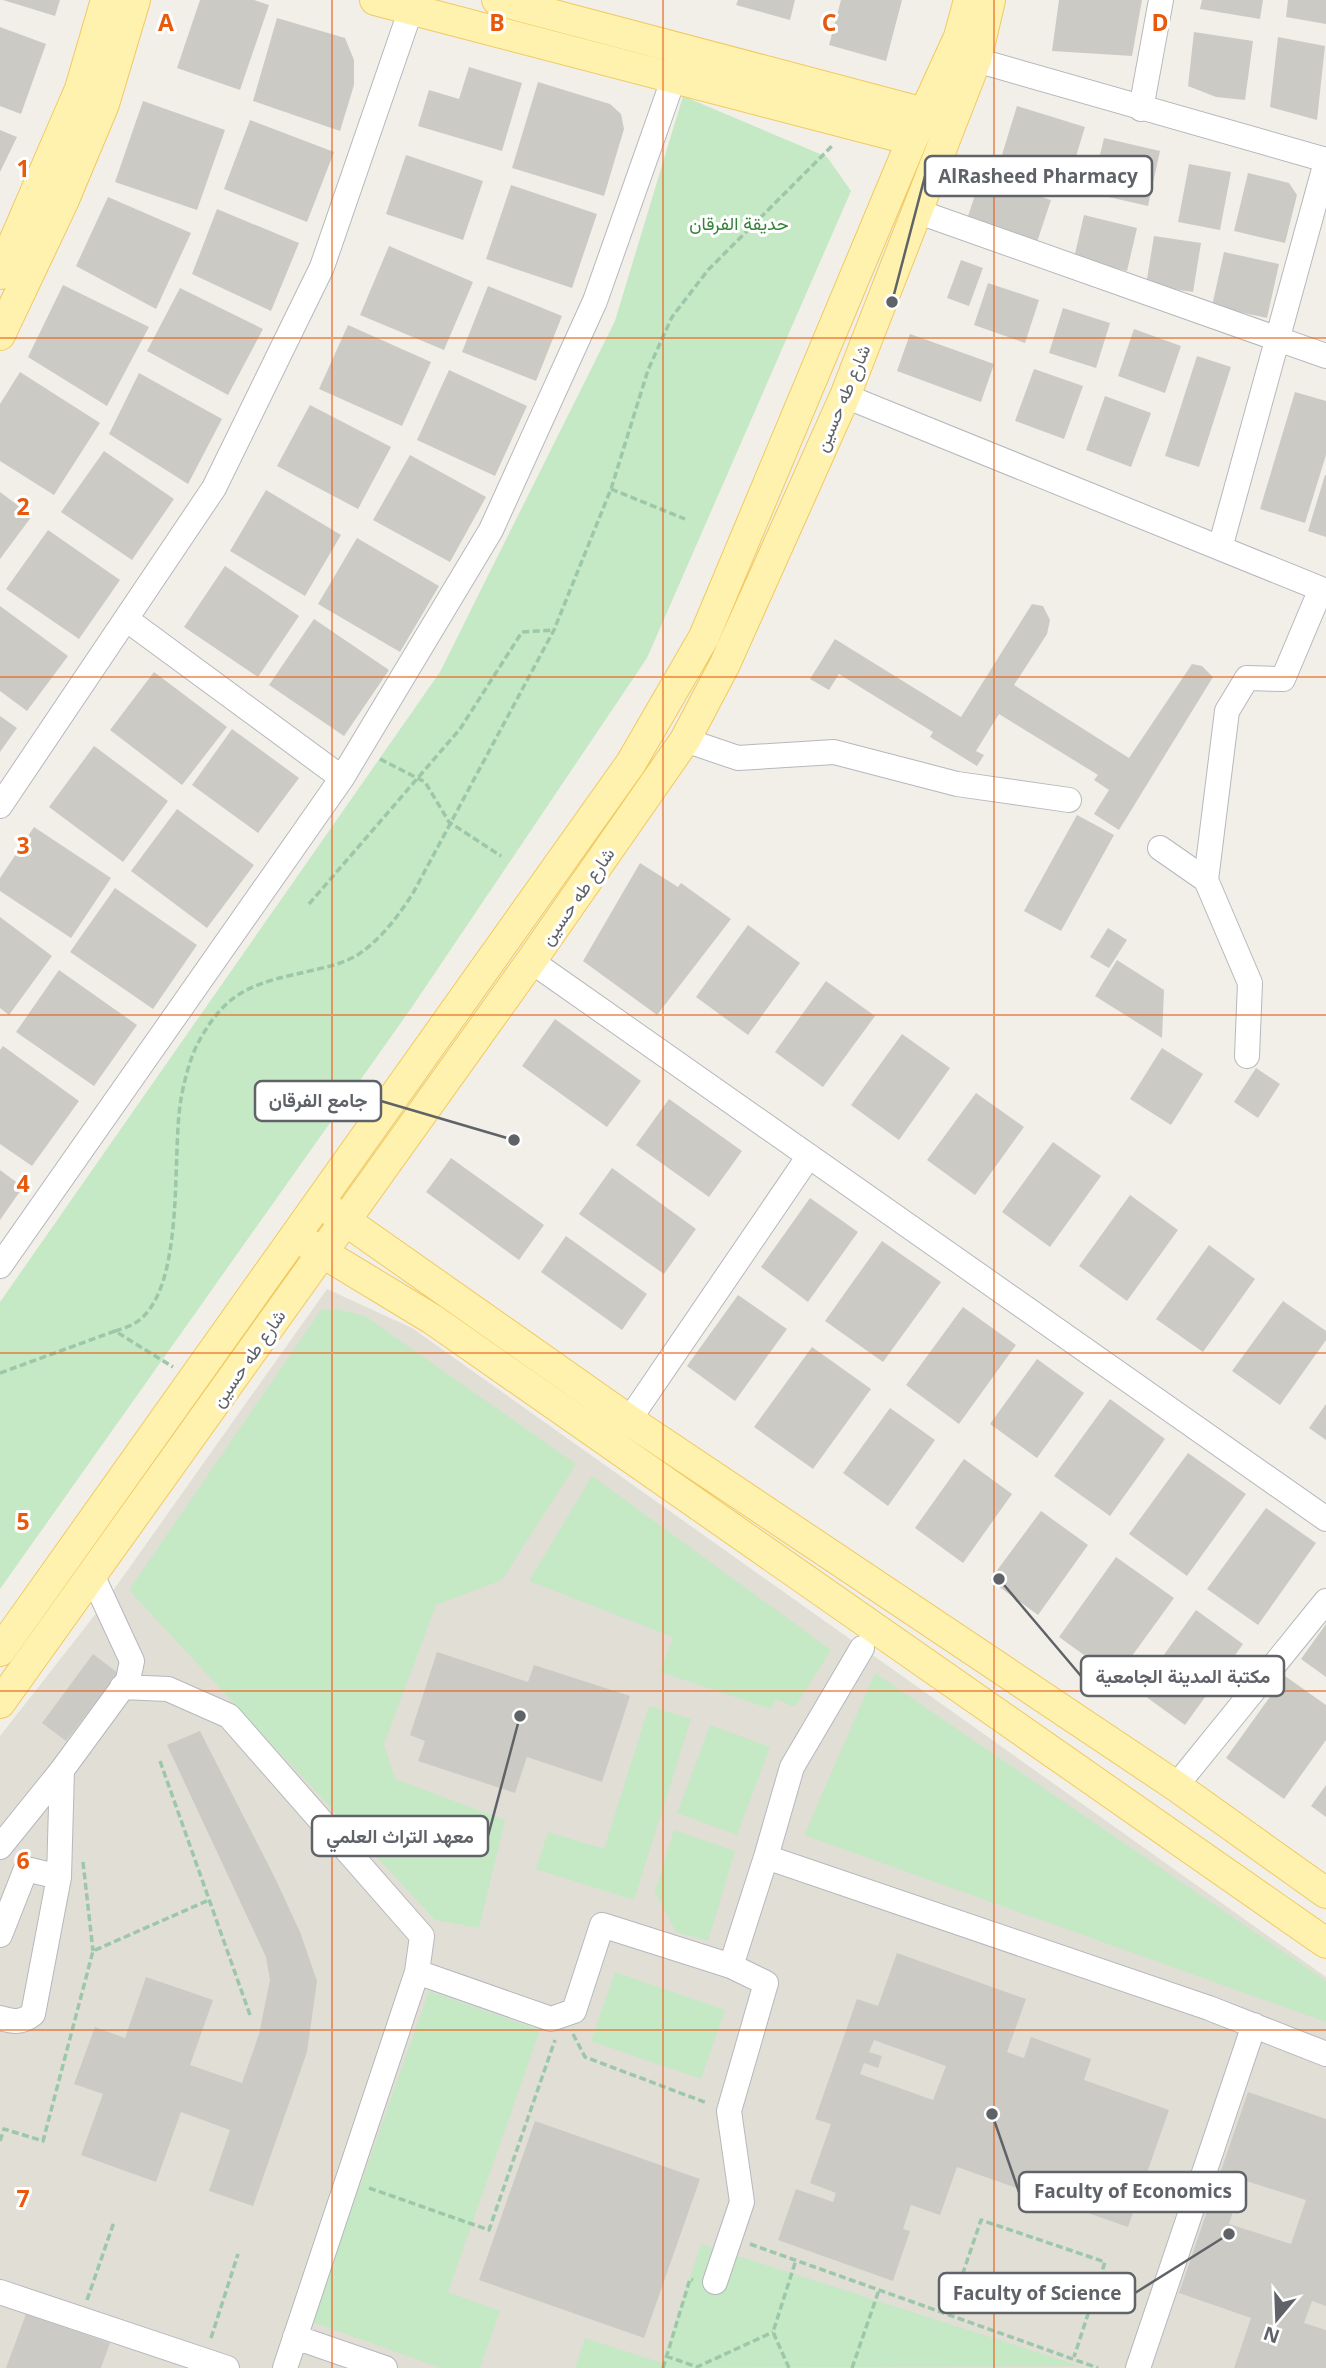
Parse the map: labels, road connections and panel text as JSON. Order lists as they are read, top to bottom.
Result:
{
  "streets": {
    "main road": ["شارع طه حسين"]
  },
  "parks": ["حديقة الفرقان"],
  "places": [
    "AlRasheed Pharmacy",
    "جامع الفرقان",
    "مكتبة المدينة الجامعية",
    "معهد التراث العلمي",
    "Faculty of Economics",
    "Faculty of Science"
  ],
  "north": "bottom",
  "grid": {
    "columns": [
      "A",
      "B",
      "C",
      "D"
    ],
    "rows": [
      "1",
      "2",
      "3",
      "4",
      "5",
      "6",
      "7"
    ]
  }
}
